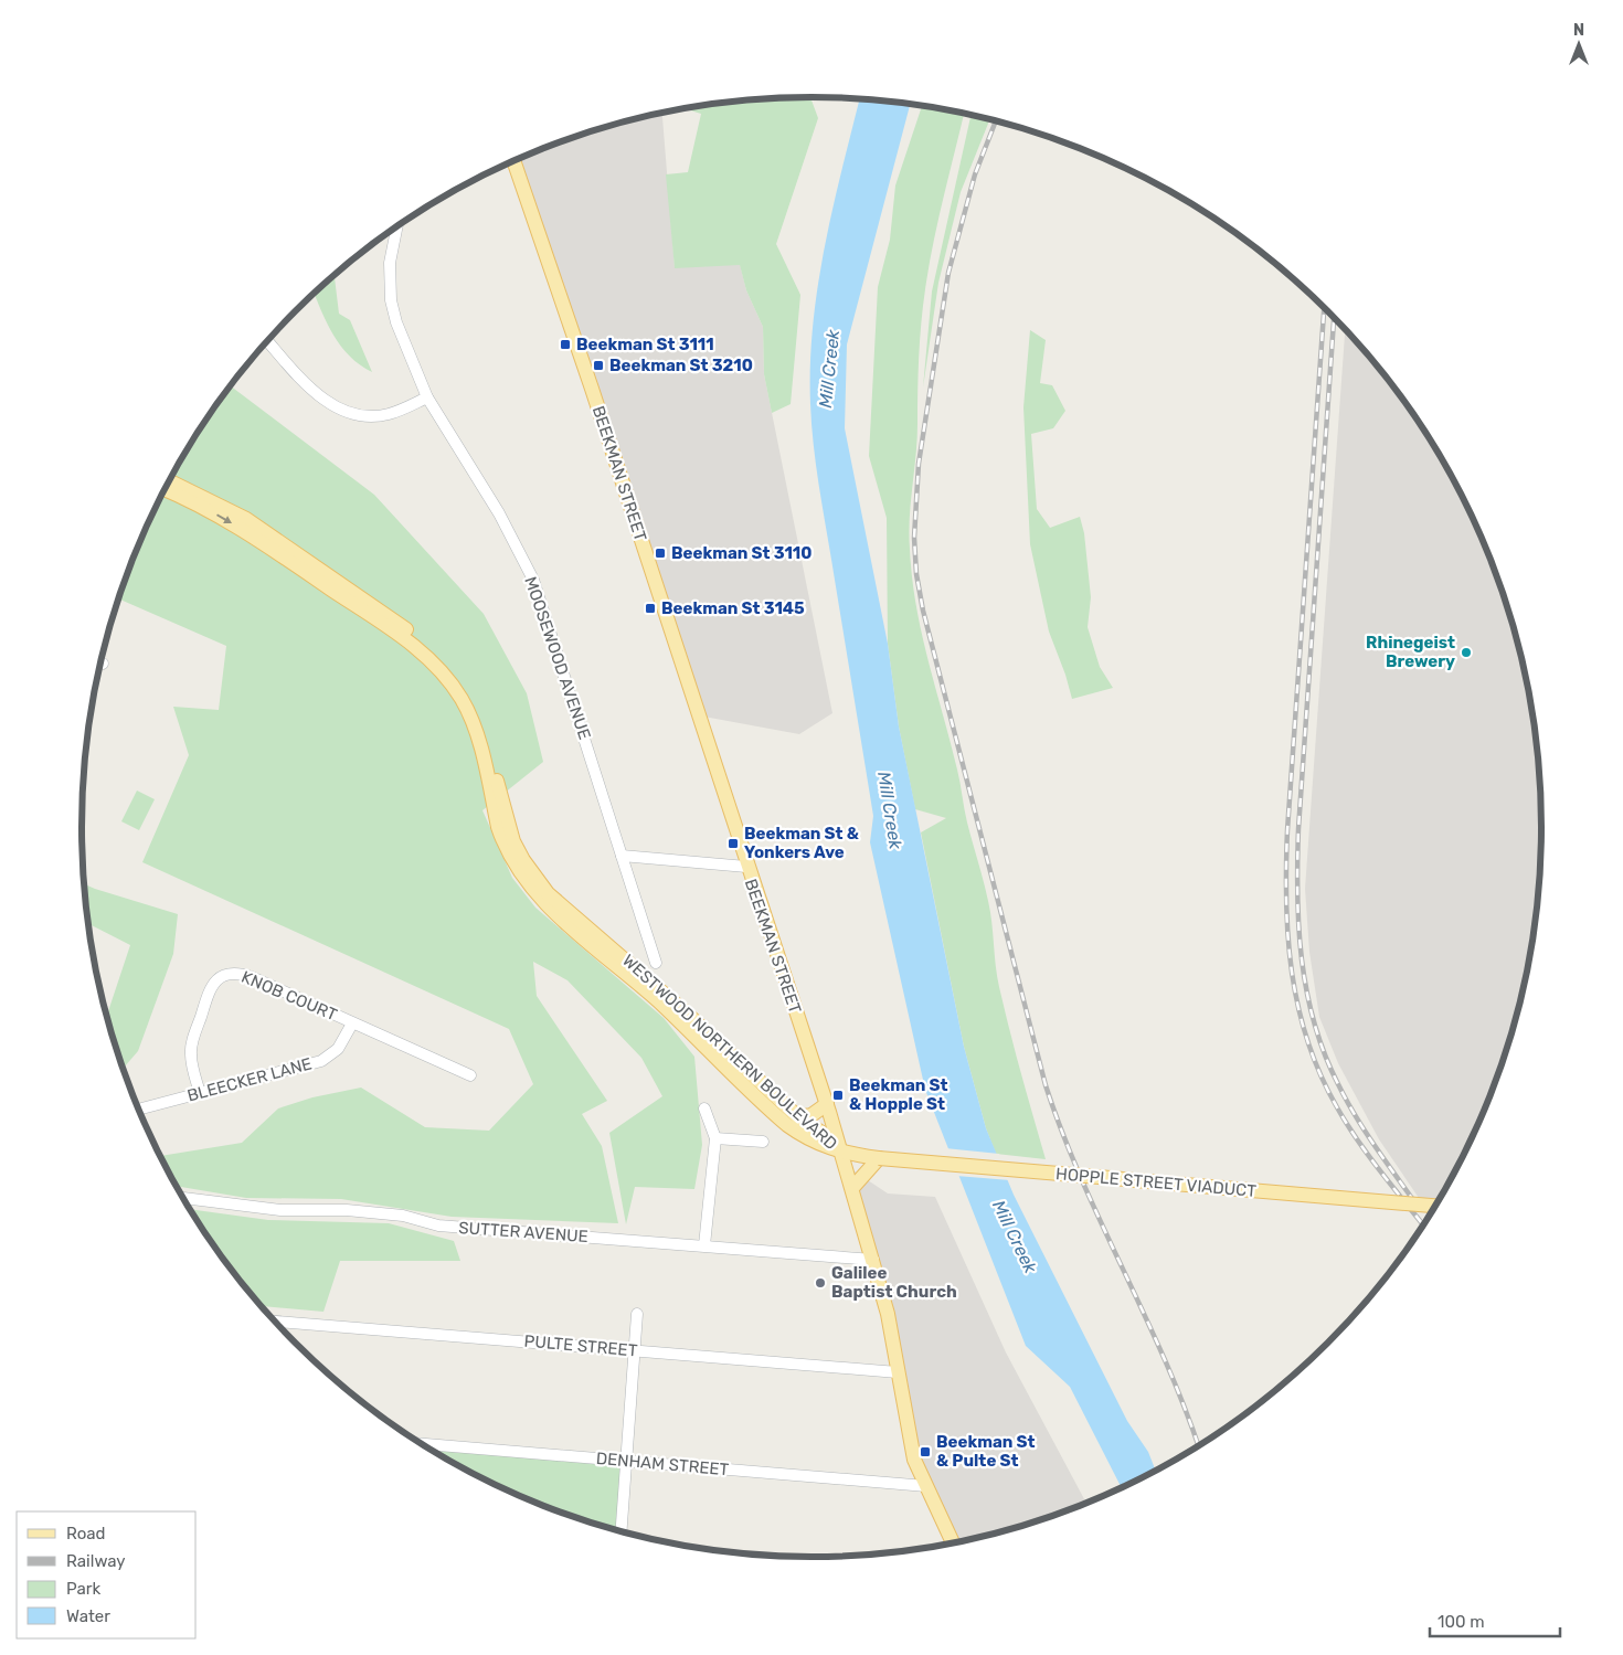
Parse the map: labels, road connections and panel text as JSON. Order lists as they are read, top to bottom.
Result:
{
  "streets": {
    "main road": ["BEEKMAN STREET", "WESTWOOD NORTHERN BOULEVARD", "HOPPLE STREET VIADUCT"],
    "street": [
      "MOOSEWOOD AVENUE",
      "KNOB COURT",
      "BLEECKER LANE",
      "SUTTER AVENUE",
      "PULTE STREET",
      "DENHAM STREET"
    ]
  },
  "crossings": [
    ["BEEKMAN STREET", "WESTWOOD NORTHERN BOULEVARD"],
    ["BEEKMAN STREET", "HOPPLE STREET VIADUCT"],
    ["BEEKMAN STREET", "SUTTER AVENUE"],
    ["BEEKMAN STREET", "PULTE STREET"],
    ["BEEKMAN STREET", "DENHAM STREET"],
    ["KNOB COURT", "BLEECKER LANE"],
    ["WESTWOOD NORTHERN BOULEVARD", "HOPPLE STREET VIADUCT"]
  ],
  "water": ["Mill Creek"],
  "places": {
    "transit": [
      "Beekman St 3111",
      "Beekman St 3210",
      "Beekman St 3110",
      "Beekman St 3145",
      "Beekman St & Yonkers Ave",
      "Beekman St & Hopple St",
      "Beekman St & Pulte St"
    ],
    "other": ["Rhinegeist Brewery", "Galilee Baptist Church"]
  },
  "legend": [
    "Road",
    "Railway",
    "Park",
    "Water"
  ],
  "scale_bar": "100 m",
  "north": "top"
}
